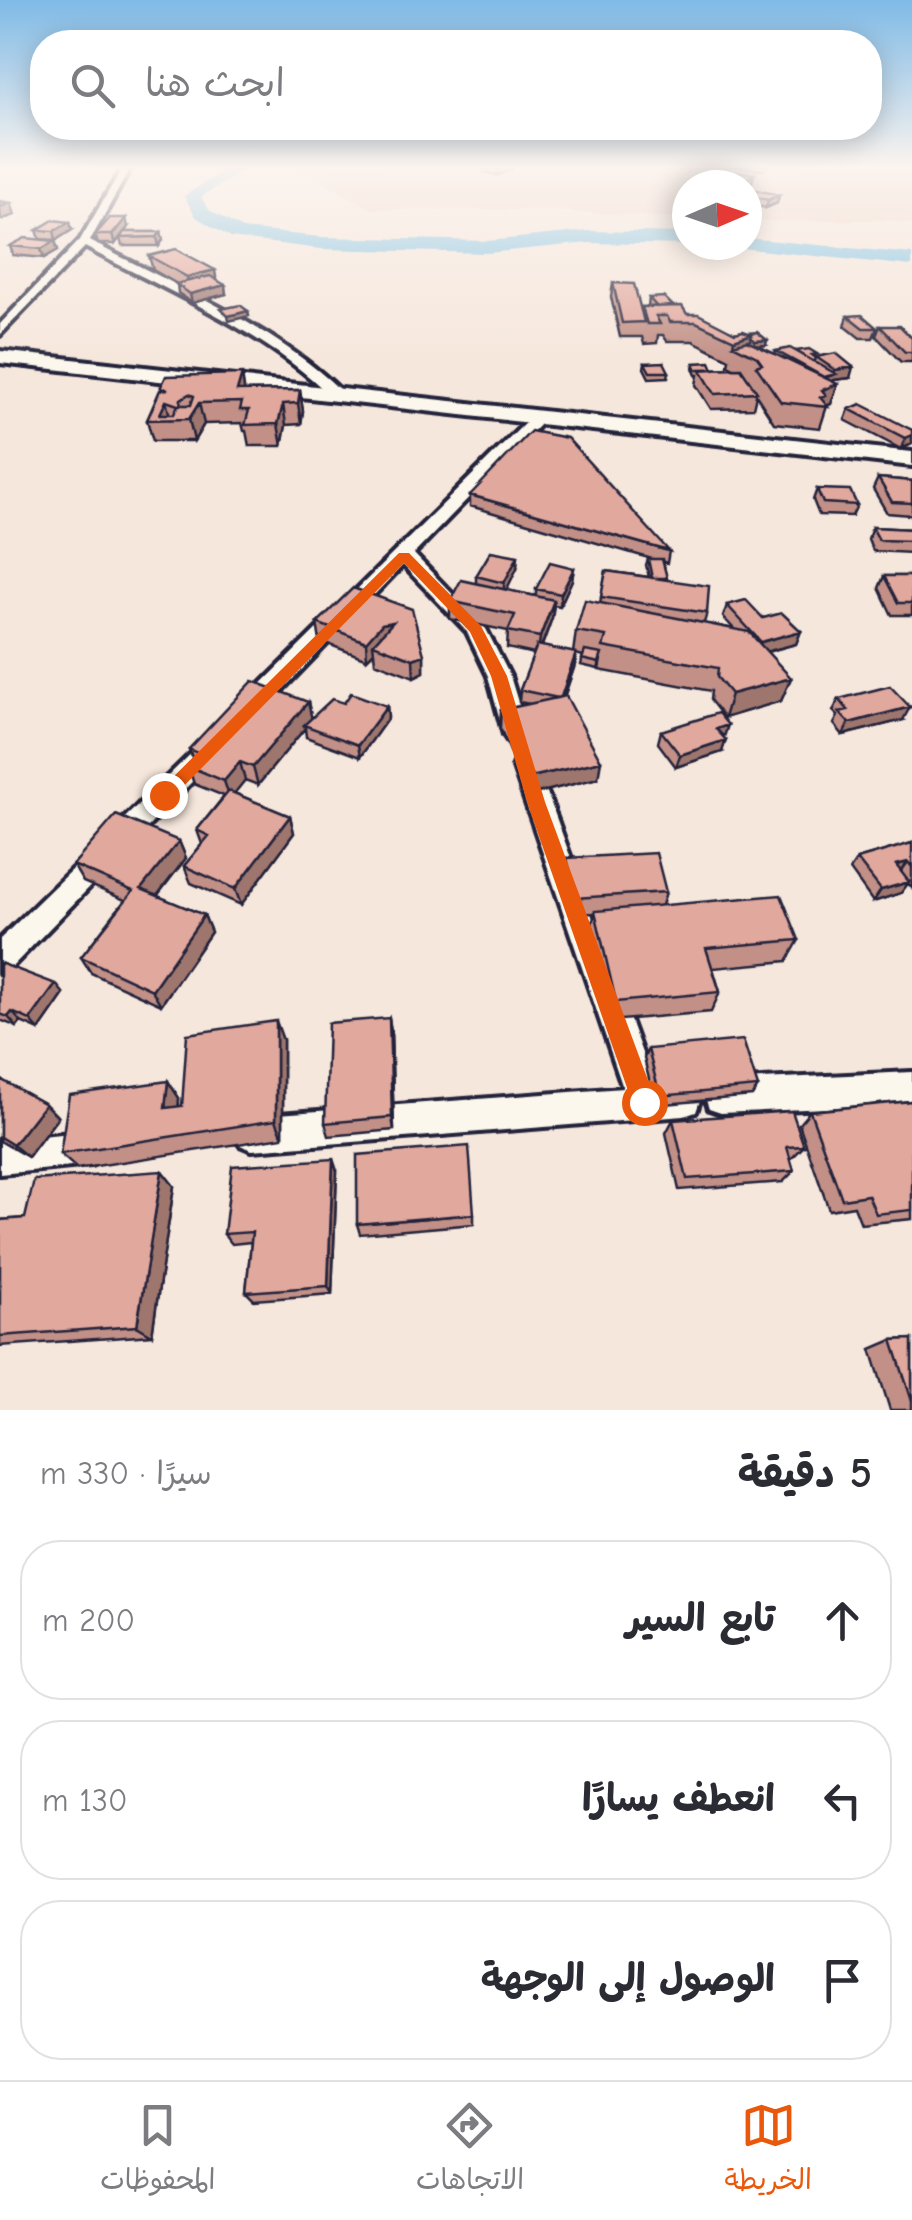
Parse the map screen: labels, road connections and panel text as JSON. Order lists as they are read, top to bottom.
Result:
{
  "north": "right",
  "page": {
    "search": "ابحث هنا",
    "heading": ["5 دقيقة", "سيرًا · 330 m"],
    "list": [
      ["تابع السير", "200 m"],
      ["انعطف يسارًا", "130 m"],
      "الوصول إلى الوجهة"
    ],
    "nav": ["الخريطة", "الاتجاهات", "المحفوظات"]
  }
}
